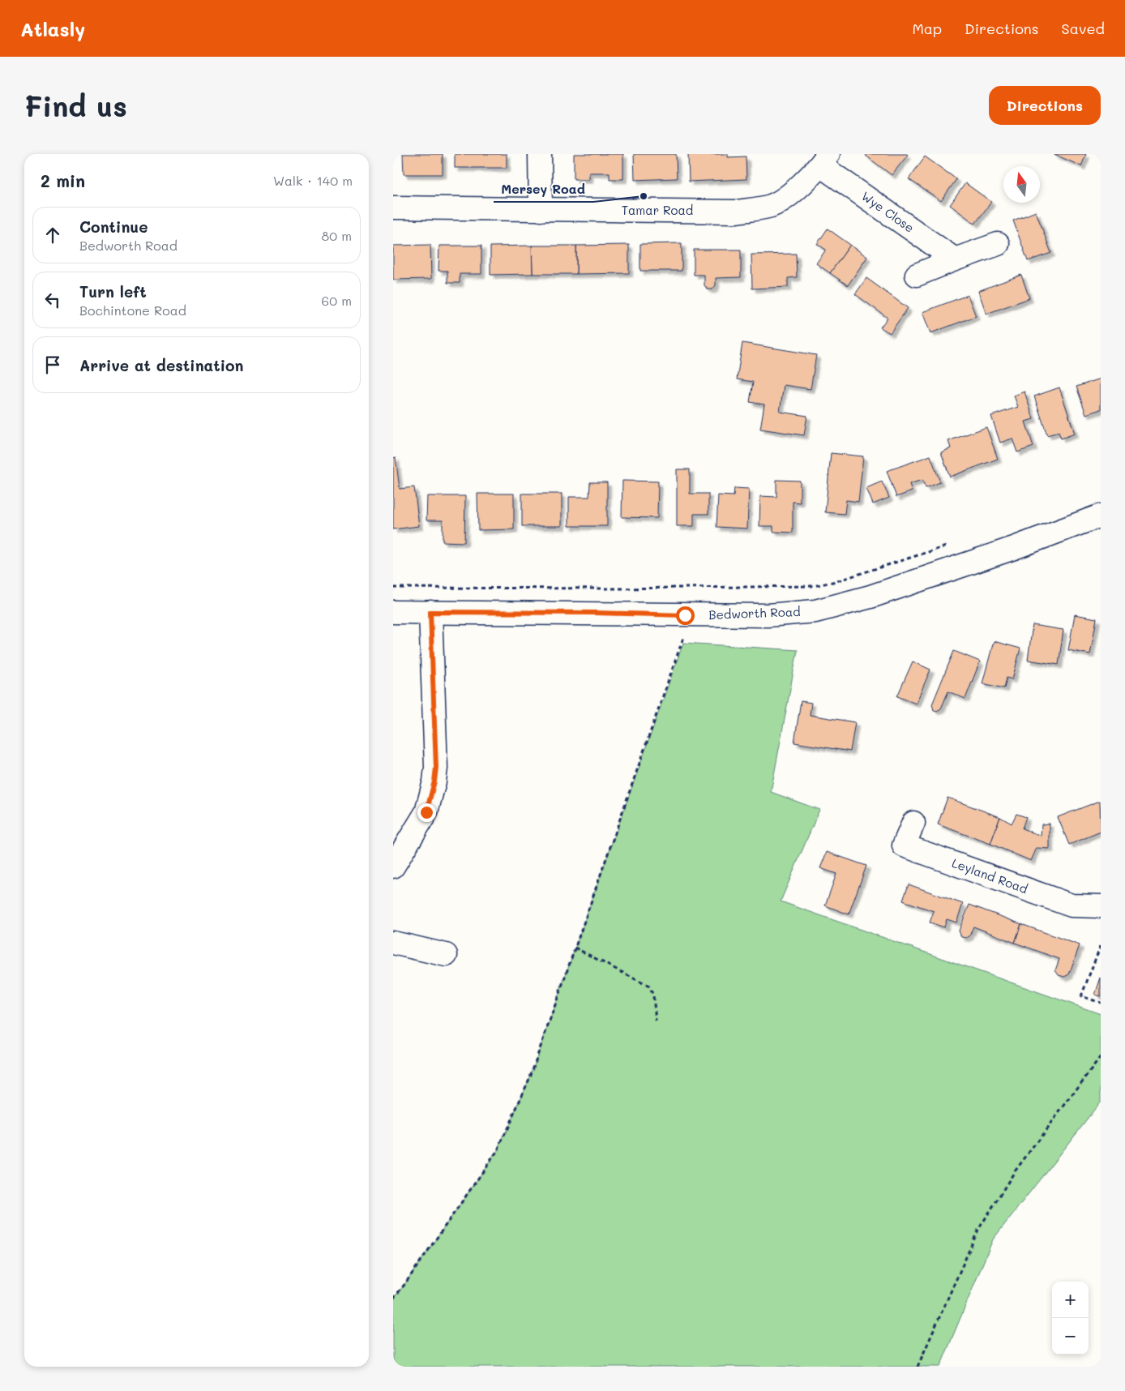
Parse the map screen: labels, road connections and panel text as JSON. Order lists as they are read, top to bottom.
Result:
{
  "streets": {
    "street": [
      "Tamar Road",
      "Wye Close",
      "Bedworth Road",
      "Leyland Road"
    ]
  },
  "crossings": [
    ["Tamar Road", "Wye Close"]
  ],
  "places": ["Mersey Road"],
  "north": "top",
  "page": {
    "header": "Atlasly",
    "nav": ["Map", "Directions", "Saved"],
    "buttons": "Directions",
    "title": "Find us",
    "heading": ["2 min", "Walk · 140 m"],
    "list": [
      ["Continue", "Bedworth Road", "80 m"],
      ["Turn left", "Bochintone Road", "60 m"],
      "Arrive at destination"
    ],
    "map_buttons": ["+", "−"]
  }
}
